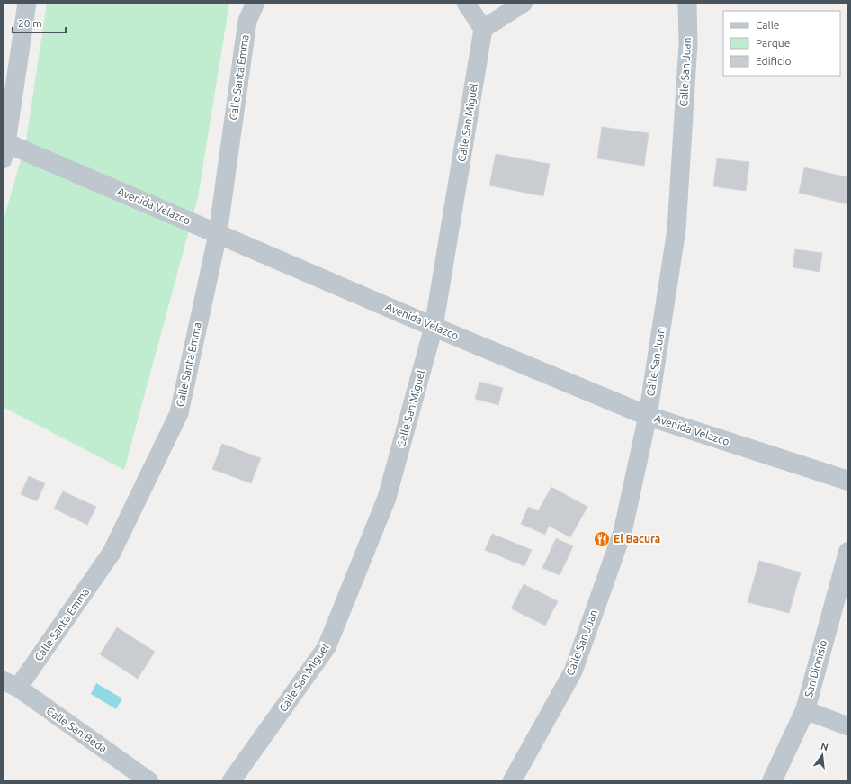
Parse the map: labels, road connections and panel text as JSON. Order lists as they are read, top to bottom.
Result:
{
  "streets": {
    "street": [
      "Calle San Juan",
      "Calle Santa Emma",
      "Calle San Miguel",
      "Avenida Velazco",
      "San Dionisio",
      "Calle San Beda"
    ]
  },
  "crossings": [
    ["Calle San Juan", "Avenida Velazco"],
    ["Calle Santa Emma", "Avenida Velazco"],
    ["Calle Santa Emma", "Calle San Beda"],
    ["Calle San Miguel", "Avenida Velazco"]
  ],
  "places": {
    "restaurant": ["El Bacura"]
  },
  "legend": ["Calle", "Parque", "Edificio"],
  "scale_bar": "20 m",
  "north": "top"
}
